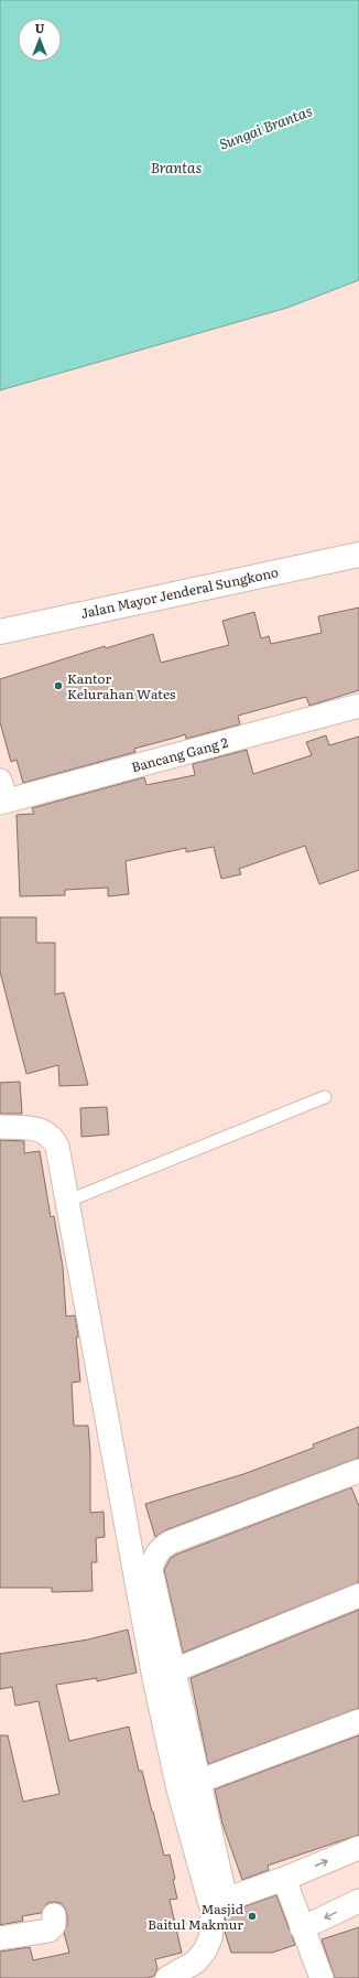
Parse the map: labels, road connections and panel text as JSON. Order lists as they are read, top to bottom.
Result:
{
  "streets": {
    "main road": ["Jalan Mayor Jenderal Sungkono"],
    "street": ["Bancang Gang 2"]
  },
  "water": ["Sungai Brantas", "Brantas"],
  "places": ["Kantor Kelurahan Wates", "Masjid Baitul Makmur"],
  "north": "top"
}
